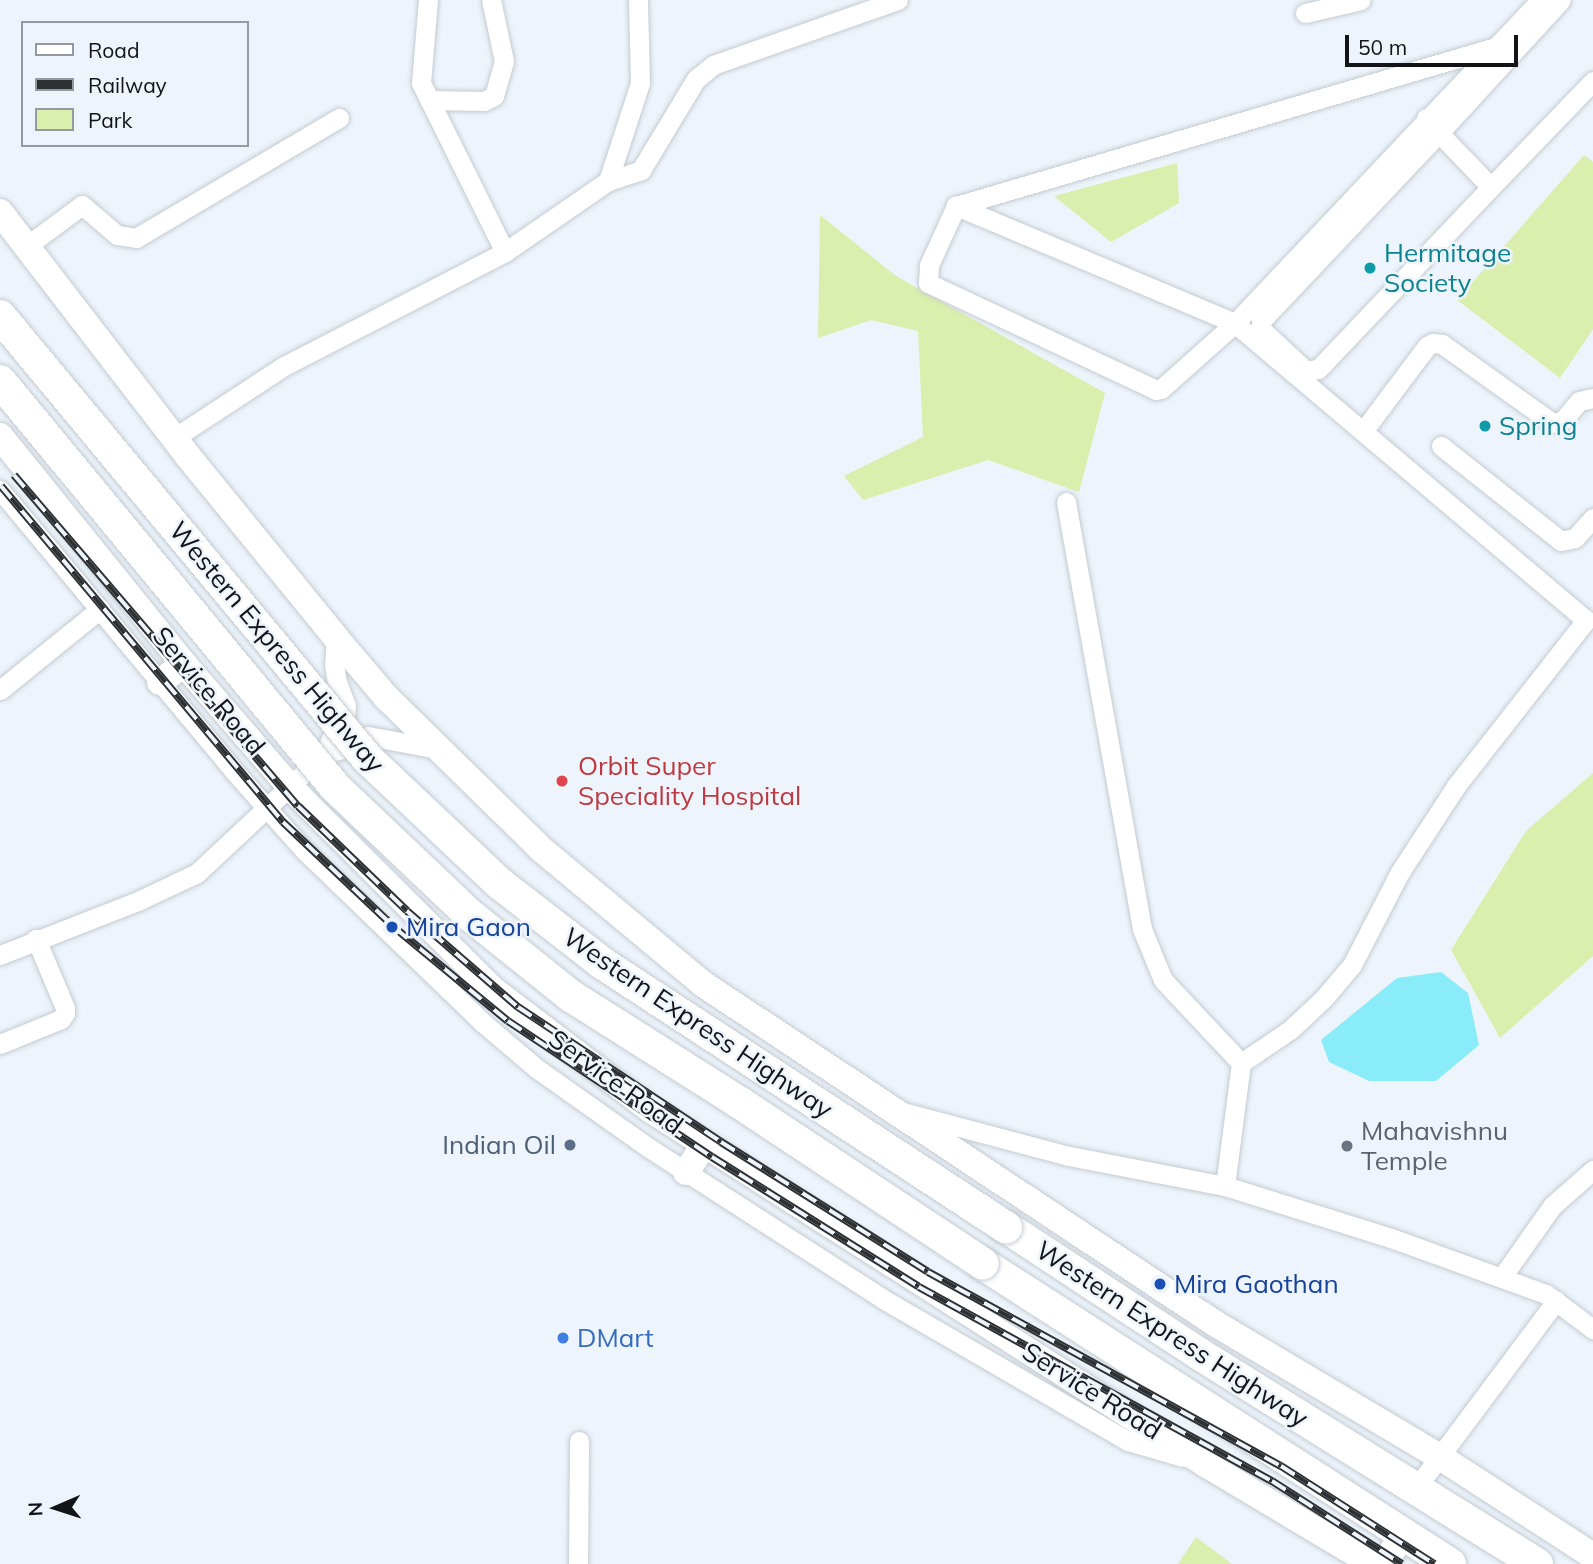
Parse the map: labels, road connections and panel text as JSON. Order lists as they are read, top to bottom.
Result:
{
  "streets": {
    "highway": ["Western Express Highway"],
    "main road": ["Service Road"]
  },
  "places": [
    "Hermitage Society",
    "Spring",
    "Orbit Super Speciality Hospital",
    "Mira Gaon",
    "Indian Oil",
    "Mahavishnu Temple",
    "Mira Gaothan",
    "DMart"
  ],
  "legend": ["Road", "Railway", "Park"],
  "scale_bar": "50 m",
  "north": "left"
}
